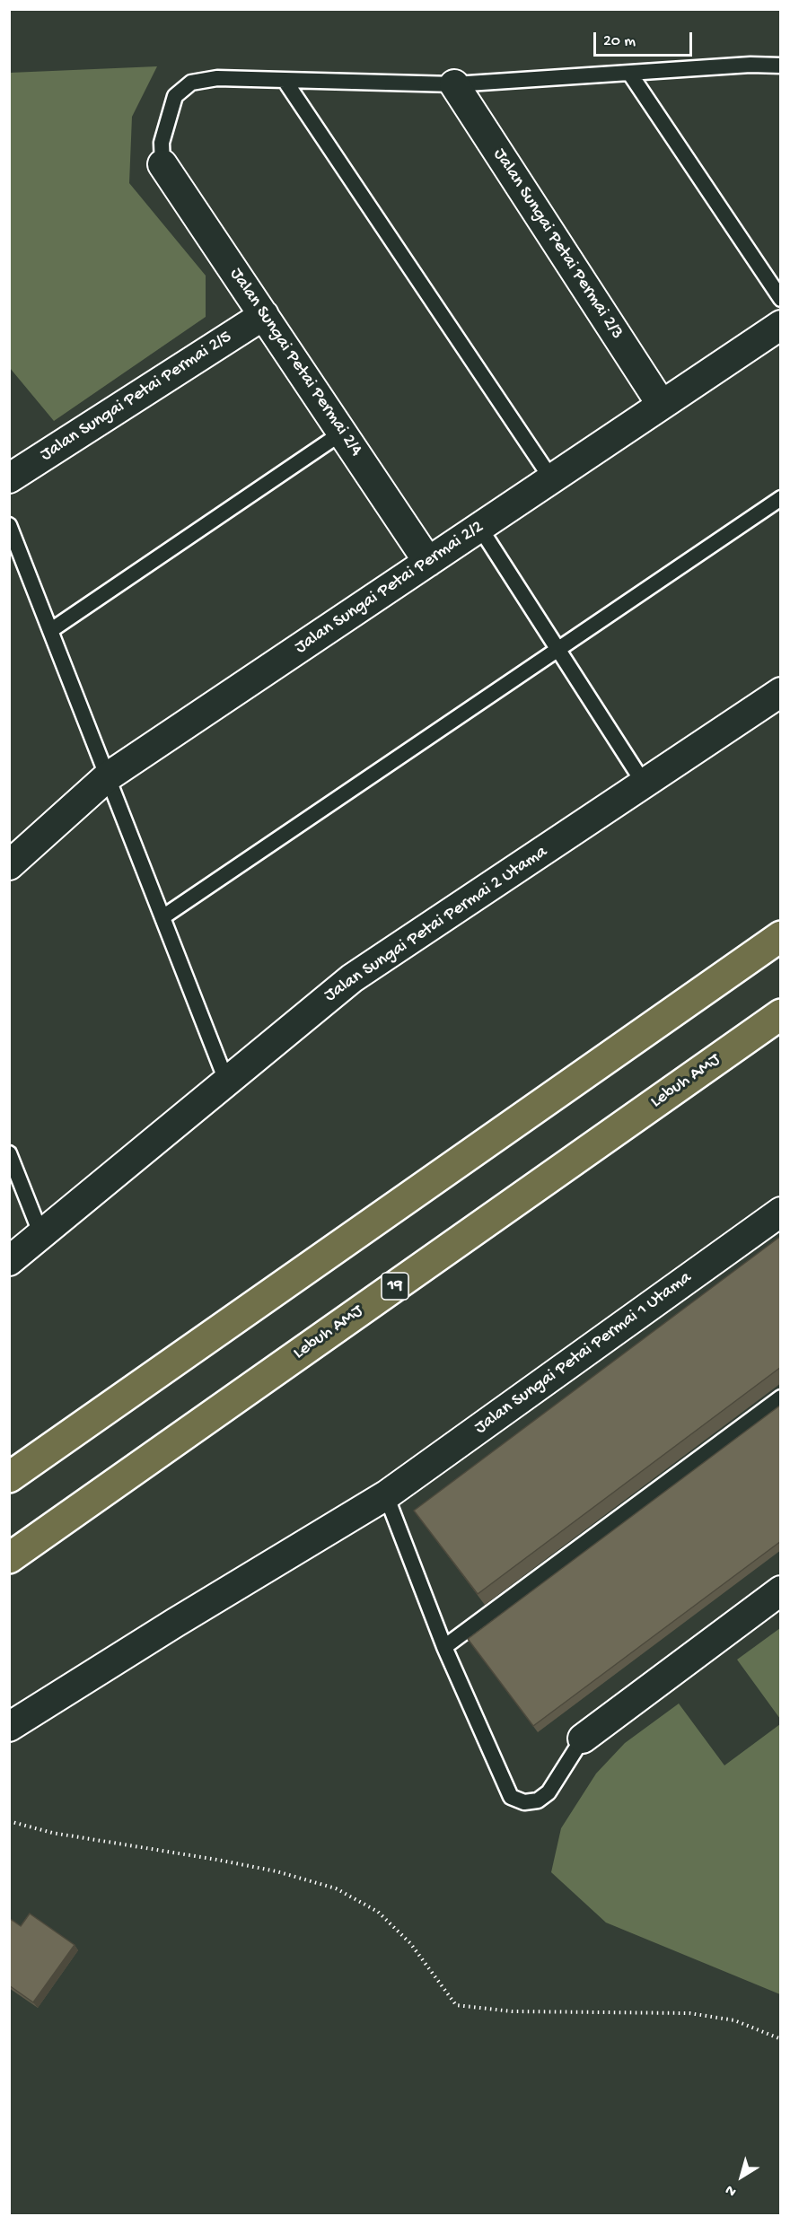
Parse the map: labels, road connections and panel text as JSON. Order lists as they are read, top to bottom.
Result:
{
  "streets": {
    "highway": ["Lebuh AMJ", "19"],
    "street": [
      "Jalan Sungai Petai Permai 2/3",
      "Jalan Sungai Petai Permai 2/4",
      "Jalan Sungai Petai Permai 2/5",
      "Jalan Sungai Petai Permai 2/2",
      "Jalan Sungai Petai Permai 2 Utama",
      "Jalan Sungai Petai Permai 1 Utama"
    ]
  },
  "crossings": [
    ["Jalan Sungai Petai Permai 2/3", "Jalan Sungai Petai Permai 2/2"],
    ["Jalan Sungai Petai Permai 2/4", "Jalan Sungai Petai Permai 2/5"],
    ["Jalan Sungai Petai Permai 2/4", "Jalan Sungai Petai Permai 2/2"]
  ],
  "scale_bar": "20 m",
  "north": "bottom left"
}
